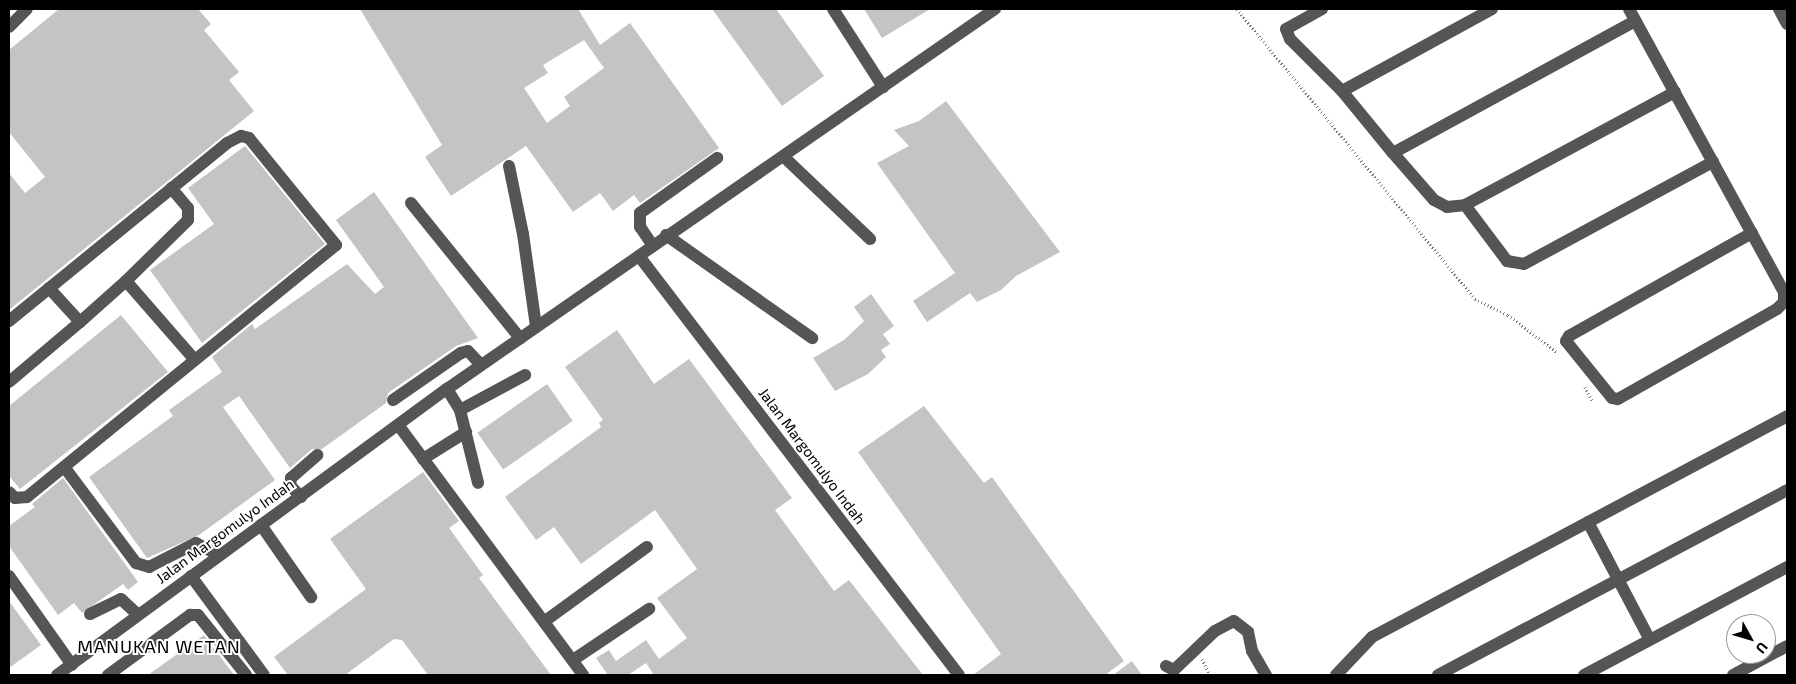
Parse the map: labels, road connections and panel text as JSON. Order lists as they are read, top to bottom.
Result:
{
  "streets": {
    "street": ["Jalan Margomulyo Indah"]
  },
  "districts": ["MANUKAN WETAN"],
  "north": "bottom right"
}
